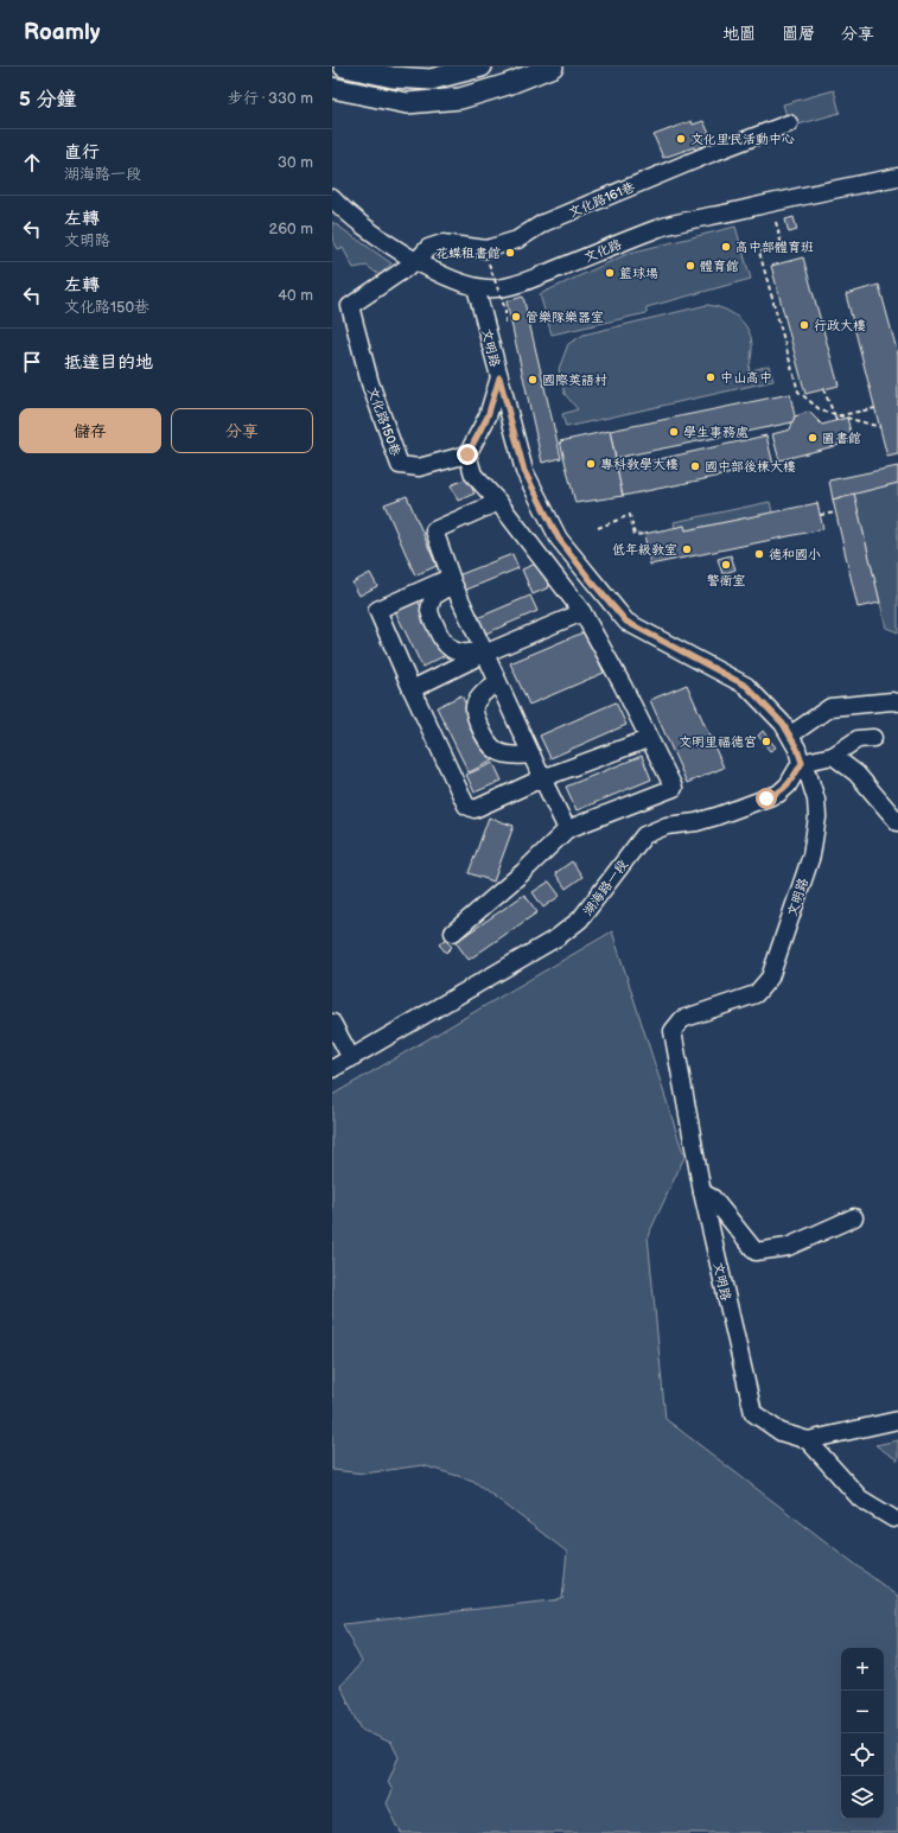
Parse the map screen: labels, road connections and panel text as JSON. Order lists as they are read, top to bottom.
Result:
{
  "streets": {
    "street": [
      "文化路161巷",
      "文化路",
      "文明路",
      "文化路150巷",
      "湖海路一段"
    ]
  },
  "crossings": [
    ["文化路161巷", "文化路"],
    ["文化路161巷", "文化路150巷"],
    ["文化路", "文明路"],
    ["文化路", "文化路150巷"],
    ["文明路", "湖海路一段"]
  ],
  "places": [
    "文化里民活動中心",
    "高中部體育班",
    "花蝶租書館",
    "體育館",
    "籃球場",
    "管樂隊樂器室",
    "行政大樓",
    "中山高中",
    "國際英語村",
    "學生事務處",
    "圖書館",
    "專科教學大樓",
    "國中部後棟大樓",
    "低年級教室",
    "德和國小",
    "警衛室",
    "文明里福德宮"
  ],
  "page": {
    "header": "Roamly",
    "nav": ["地圖", "圖層", "分享"],
    "heading": ["5 分鐘", "步行 · 330 m"],
    "list": [
      ["直行", "湖海路一段", "30 m"],
      ["左轉", "文明路", "260 m"],
      ["左轉", "文化路150巷", "40 m"],
      "抵達目的地"
    ],
    "buttons": ["儲存", "分享"],
    "map_buttons": ["+", "−"]
  }
}
